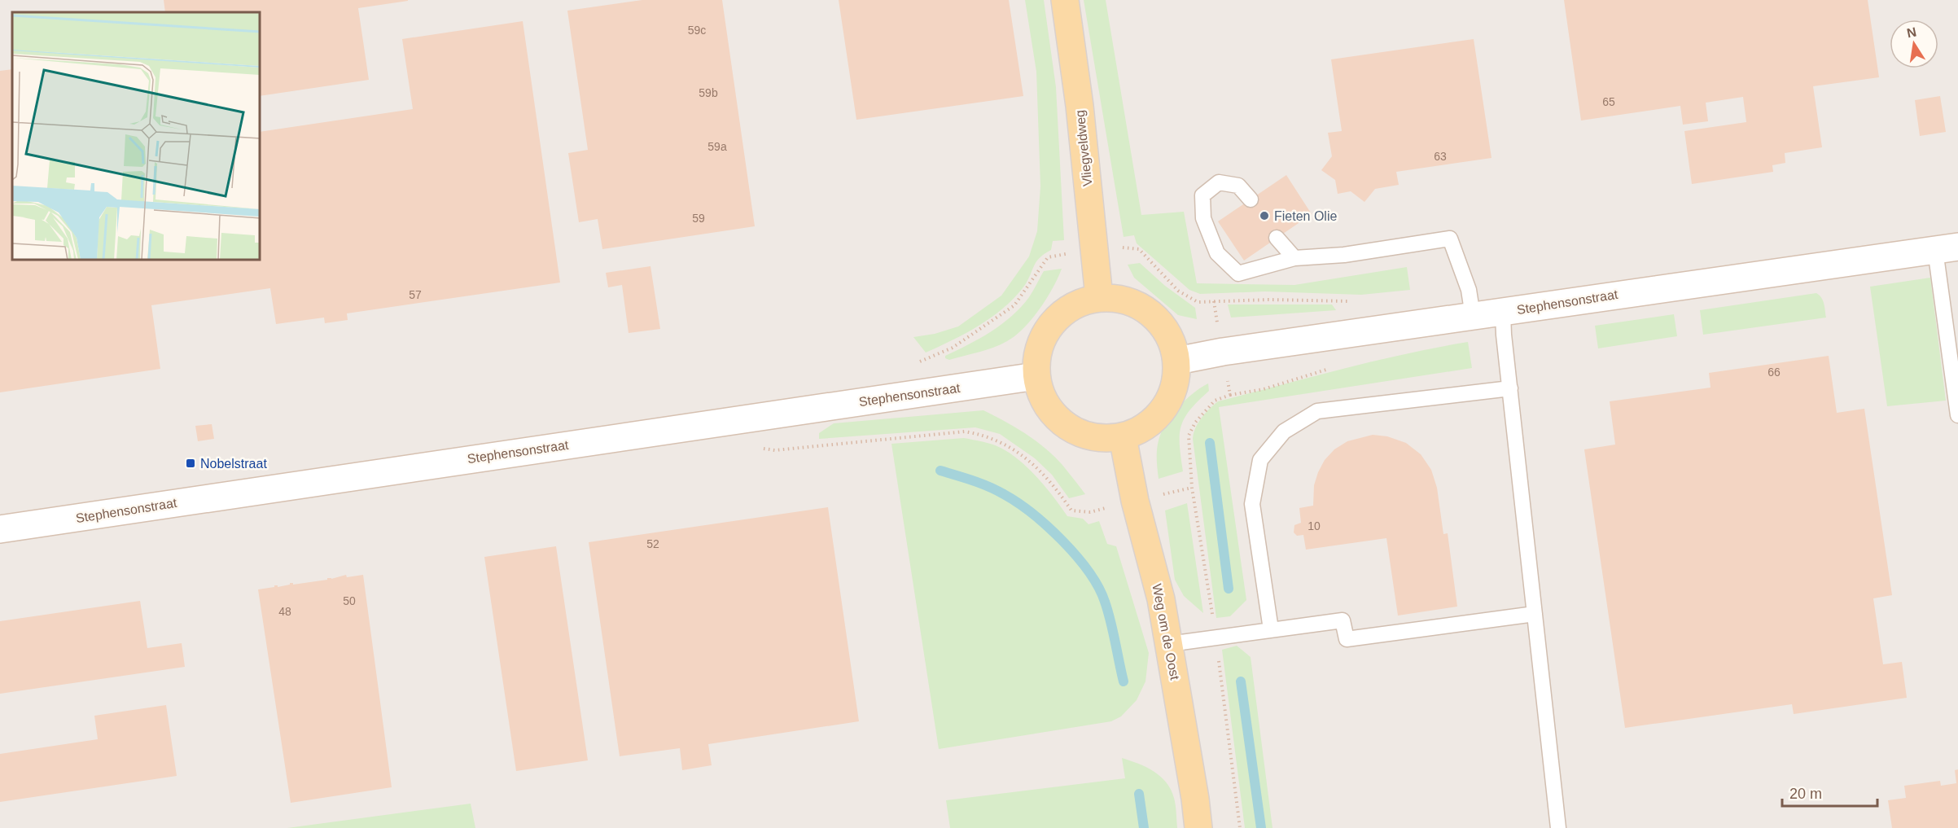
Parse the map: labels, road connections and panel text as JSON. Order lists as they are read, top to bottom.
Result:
{
  "streets": {
    "main road": ["Vliegveldweg", "Weg om de Oost"],
    "street": ["Stephensonstraat"]
  },
  "crossings": [
    ["Vliegveldweg", "Stephensonstraat"],
    ["Vliegveldweg", "Weg om de Oost"],
    ["Stephensonstraat", "Weg om de Oost"]
  ],
  "places": {
    "other": ["Fieten Olie"],
    "transit": ["Nobelstraat"]
  },
  "house_numbers": [
    "59c",
    "59b",
    "65",
    "59a",
    "63",
    "59",
    "57",
    "66",
    "10",
    "52",
    "50",
    "48"
  ],
  "scale_bar": "20 m",
  "north": "top"
}
